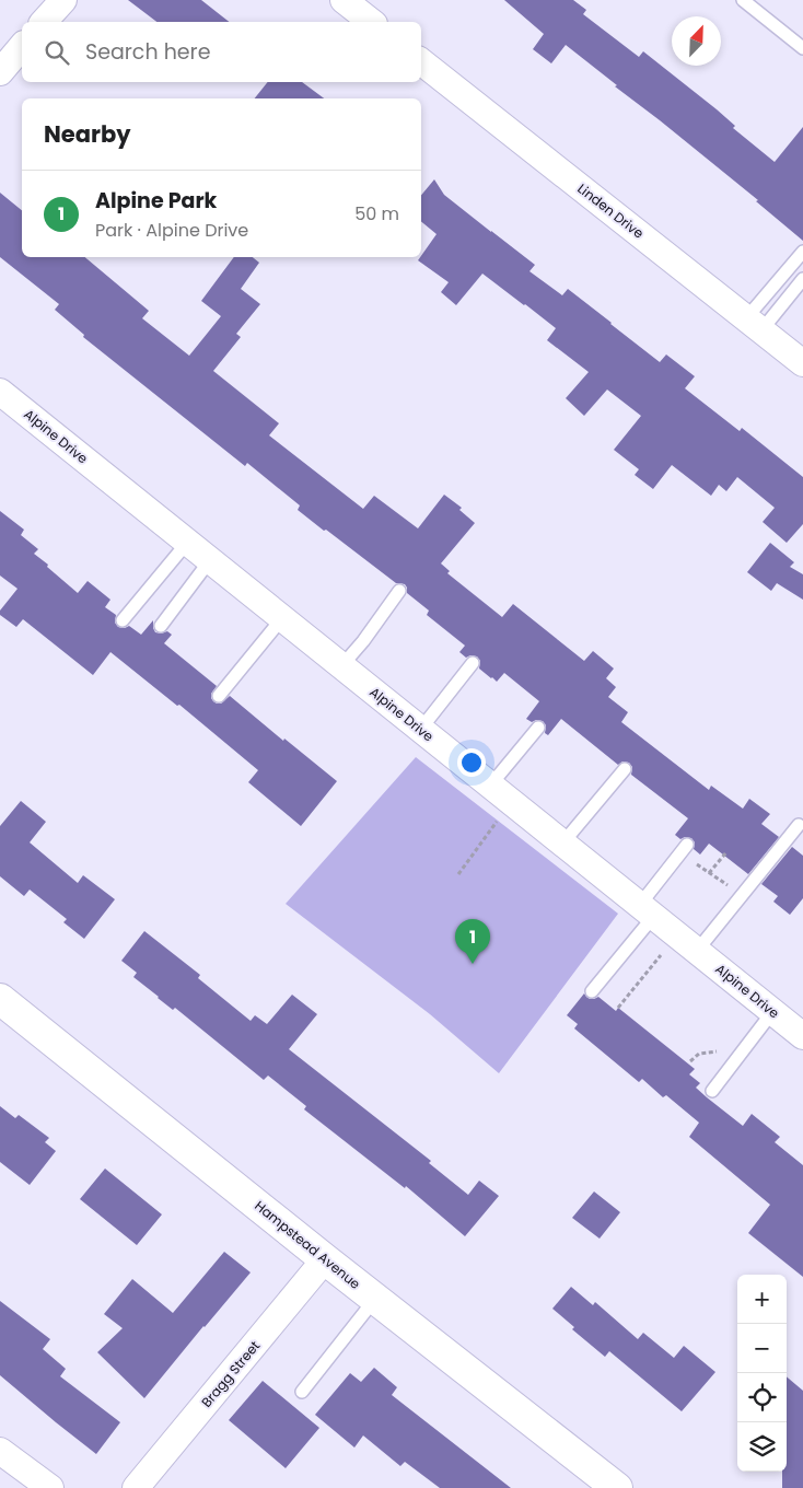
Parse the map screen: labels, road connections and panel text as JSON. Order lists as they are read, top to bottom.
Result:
{
  "streets": {
    "street": [
      "Linden Drive",
      "Alpine Drive",
      "Hampstead Avenue",
      "Bragg Street"
    ]
  },
  "crossings": [
    ["Hampstead Avenue", "Bragg Street"]
  ],
  "north": "top right",
  "page": {
    "search": "Search here",
    "heading": "Nearby",
    "list": [
      {
        "mark": "1",
        "name": "Alpine Park",
        "note": "Park · Alpine Drive",
        "value": "50 m"
      }
    ],
    "pins": "1",
    "map_buttons": ["+", "−"]
  }
}
